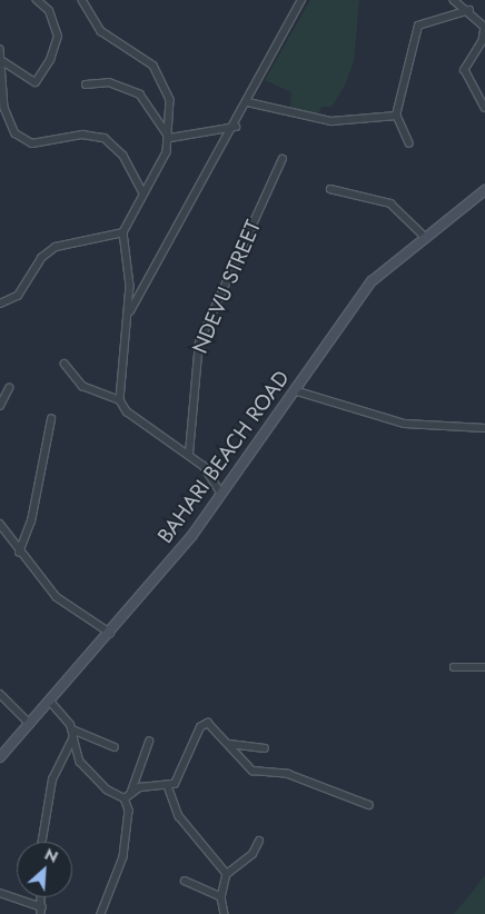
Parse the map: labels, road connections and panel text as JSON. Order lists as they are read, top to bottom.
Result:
{
  "streets": {
    "street": ["NDEVU STREET", "BAHARI BEACH ROAD"]
  },
  "north": "top right"
}
